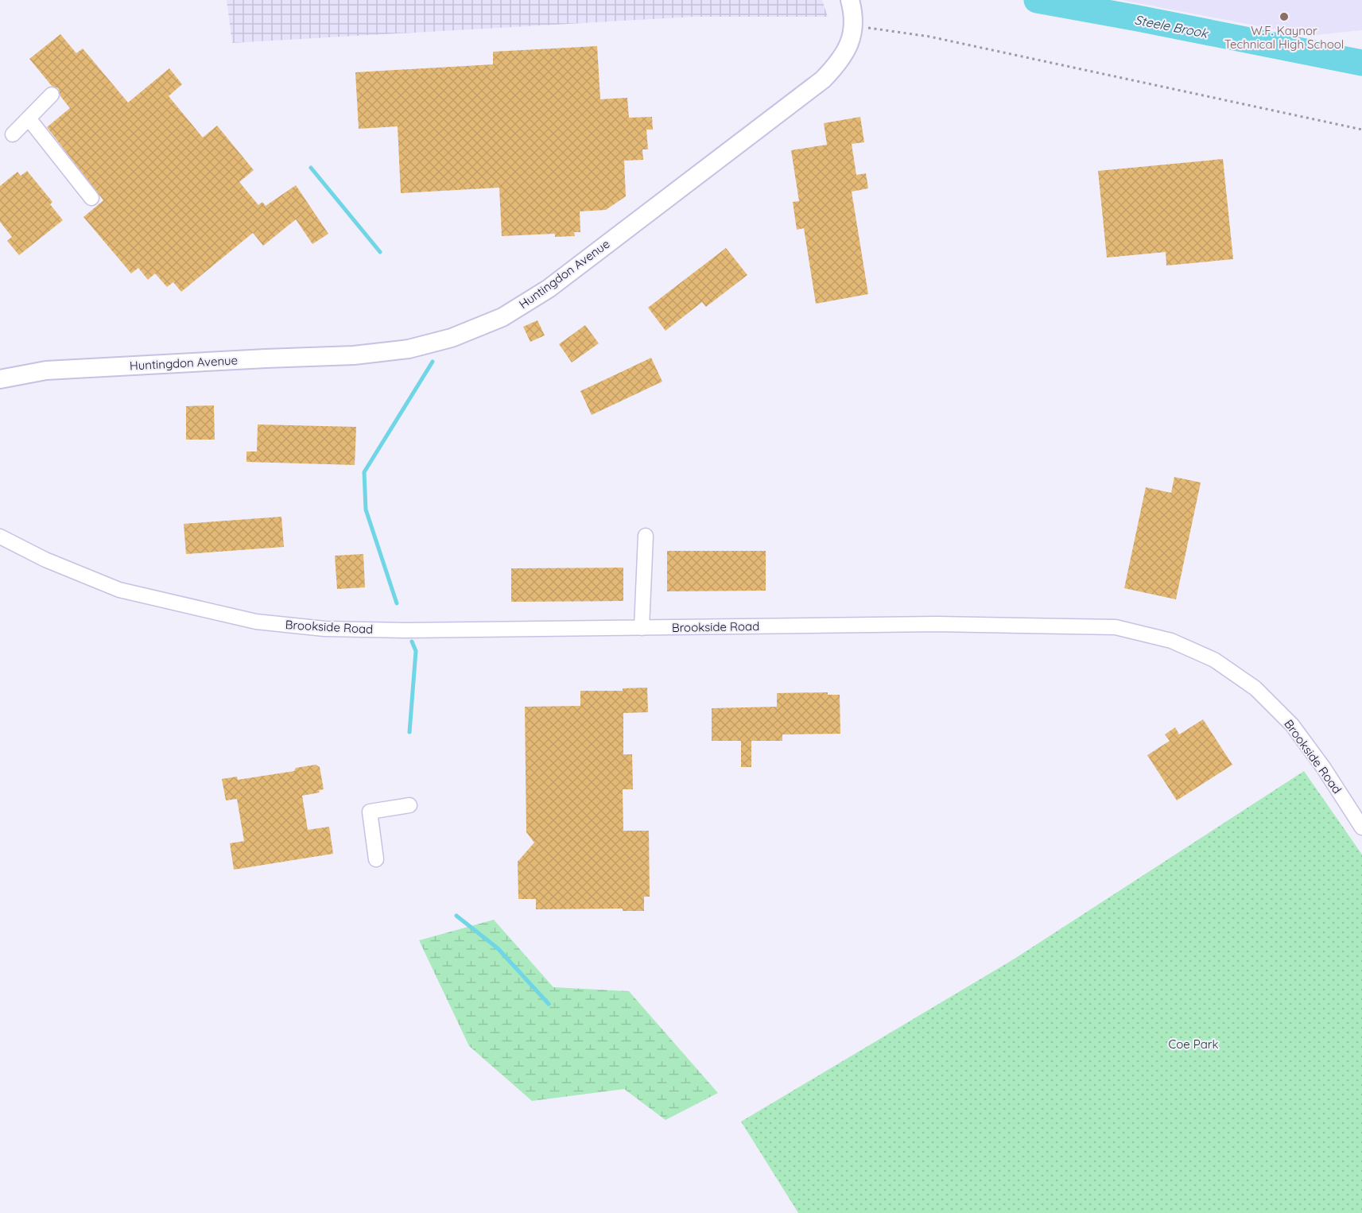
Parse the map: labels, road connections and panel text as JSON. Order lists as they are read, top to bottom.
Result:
{
  "streets": {
    "main road": ["Huntingdon Avenue"],
    "street": ["Brookside Road"]
  },
  "water": ["Steele Brook"],
  "parks": ["Coe Park"],
  "places": ["W.F. Kaynor Technical High School"]
}
